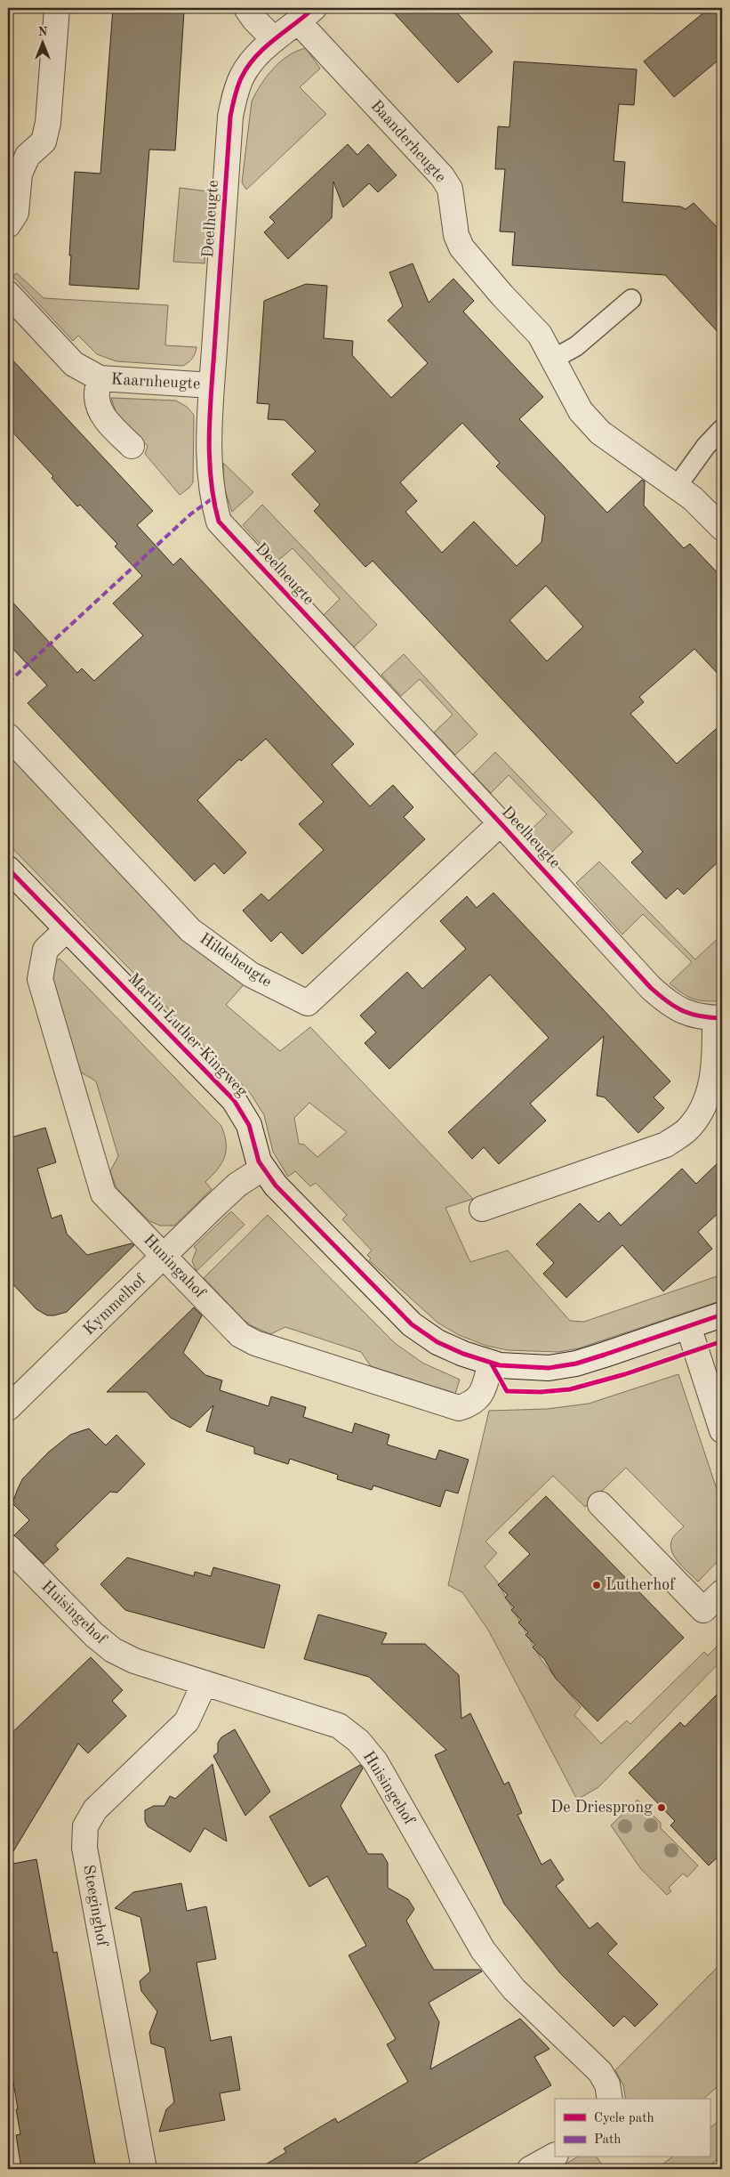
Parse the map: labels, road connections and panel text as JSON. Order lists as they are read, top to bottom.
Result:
{
  "streets": {
    "street": [
      "Baanderheugte",
      "Deelheugte",
      "Kaarnheugte",
      "Hildeheugte",
      "Martin Luther Kingweg",
      "Huningahof",
      "Kymmelhof",
      "Huisingehof",
      "Steeginghof"
    ]
  },
  "crossings": [
    ["Baanderheugte", "Deelheugte"],
    ["Deelheugte", "Kaarnheugte"],
    ["Deelheugte", "Hildeheugte"],
    ["Martin Luther Kingweg", "Huningahof"],
    ["Martin Luther Kingweg", "Kymmelhof"],
    ["Huningahof", "Kymmelhof"],
    ["Huisingehof", "Steeginghof"]
  ],
  "places": ["Lutherhof", "De Driesprong"],
  "legend": ["Cycle path", "Path"],
  "north": "top"
}
